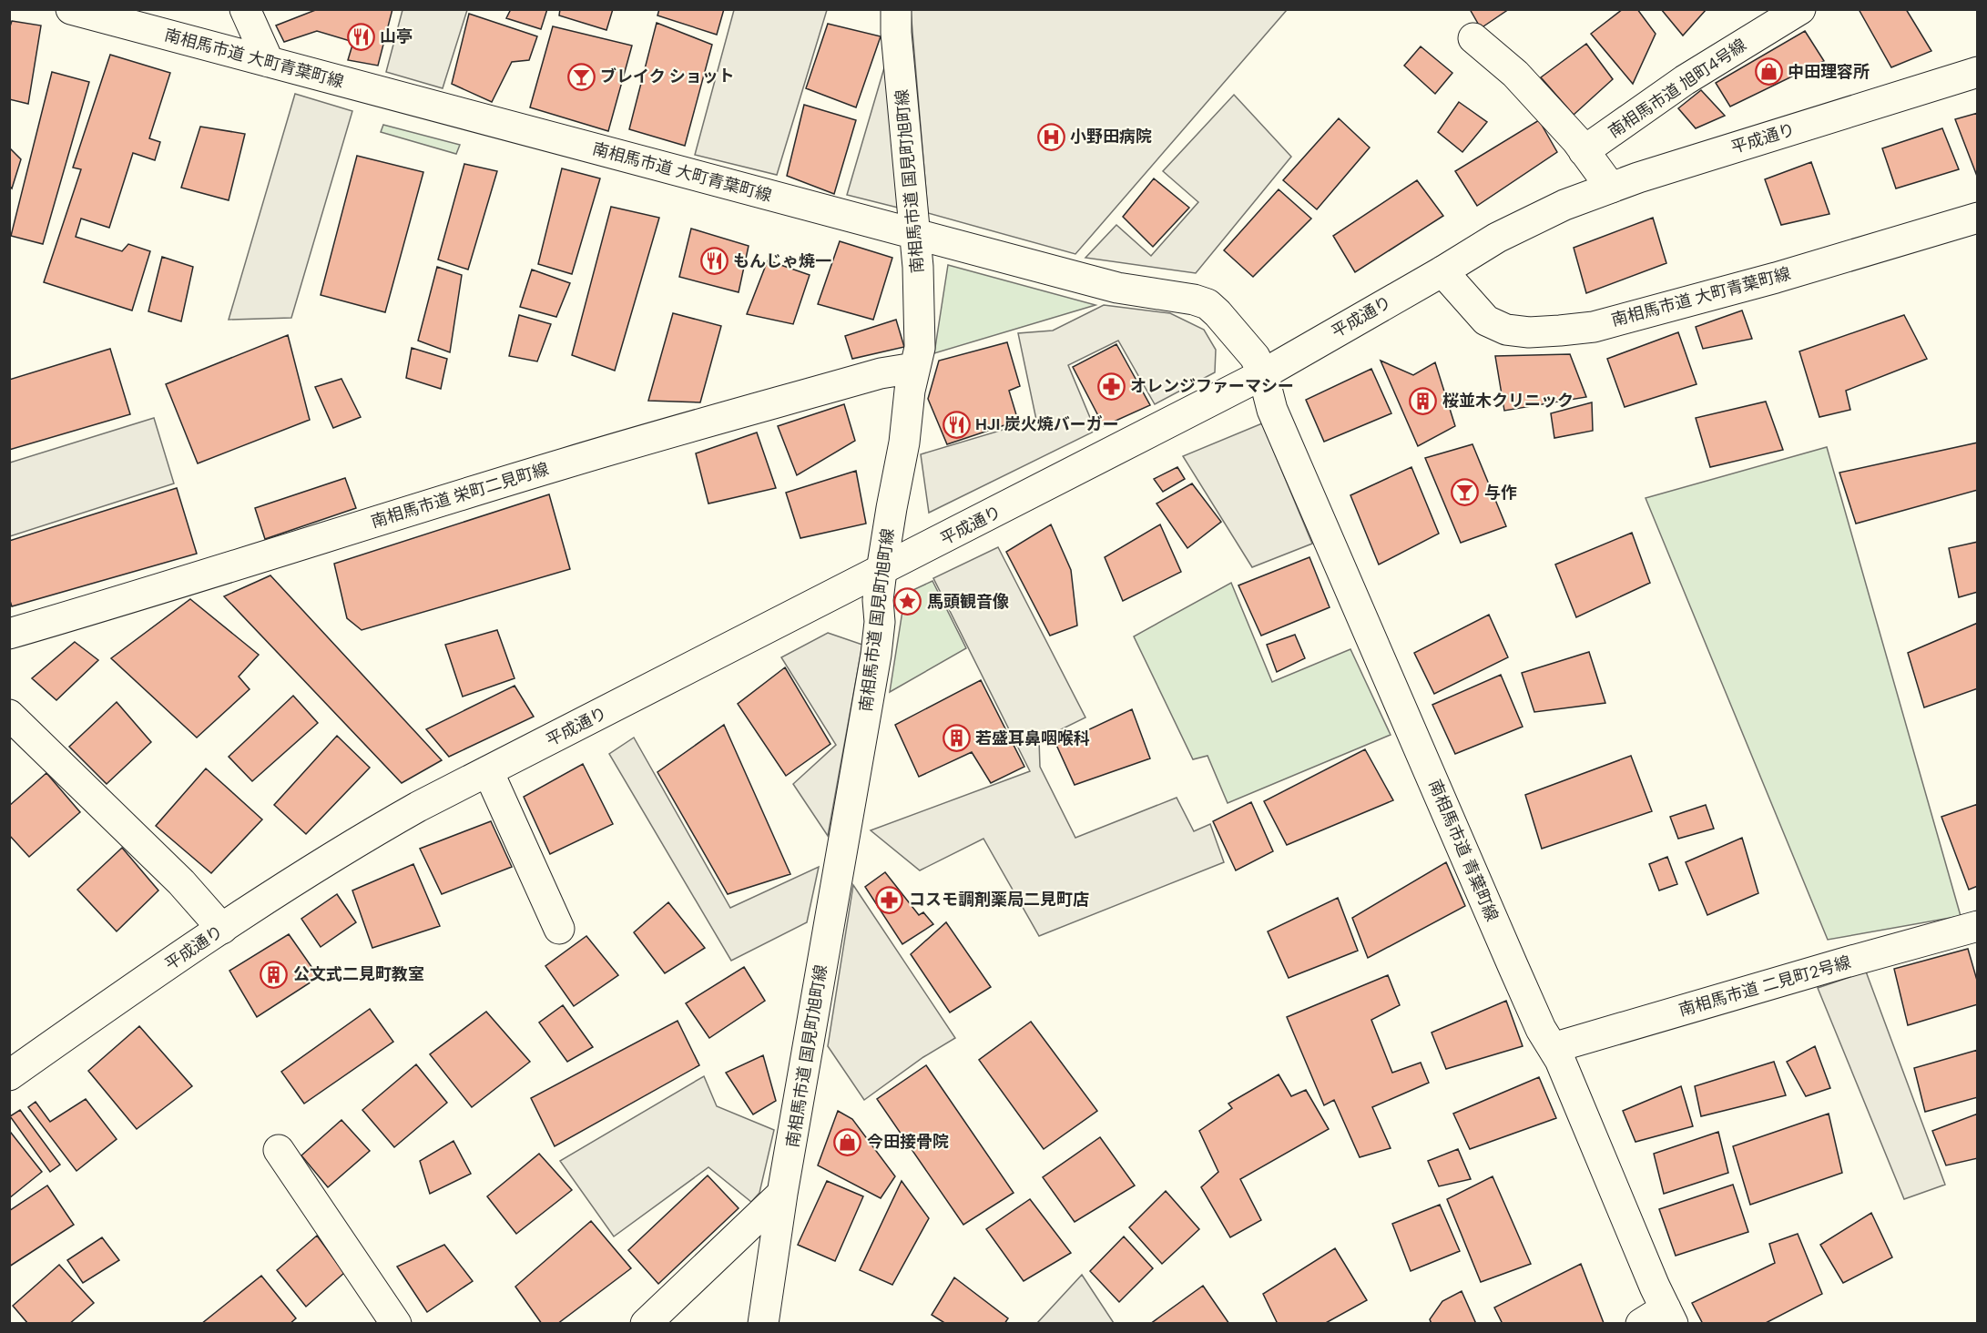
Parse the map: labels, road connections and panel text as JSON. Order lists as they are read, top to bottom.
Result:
{
  "streets": {
    "street": [
      "南相馬市道 大町青葉町線",
      "南相馬市道 旭町4号線",
      "平成通り",
      "南相馬市道 国見町旭町線",
      "南相馬市道 栄町二見町線",
      "南相馬市道 青葉町線",
      "南相馬市道 二見町2号線"
    ]
  },
  "crossings": [
    ["南相馬市道 大町青葉町線", "平成通り"],
    ["南相馬市道 大町青葉町線", "南相馬市道 国見町旭町線"],
    ["南相馬市道 大町青葉町線", "南相馬市道 青葉町線"],
    ["平成通り", "南相馬市道 国見町旭町線"],
    ["平成通り", "南相馬市道 青葉町線"],
    ["南相馬市道 国見町旭町線", "南相馬市道 栄町二見町線"],
    ["南相馬市道 青葉町線", "南相馬市道 二見町2号線"]
  ],
  "places": {
    "restaurant": ["山亭", "もんじゃ焼一", "HJI 炭火焼バーガー"],
    "shop": ["中田理容所", "今田接骨院"],
    "bar": ["ブレイク ショット", "与作"],
    "hospital": ["小野田病院"],
    "pharmacy": ["オレンジファーマシー", "コスモ調剤薬局二見町店"],
    "building": ["桜並木クリニック", "若盛耳鼻咽喉科", "公文式二見町教室"],
    "place": ["馬頭観音像"]
  }
}
